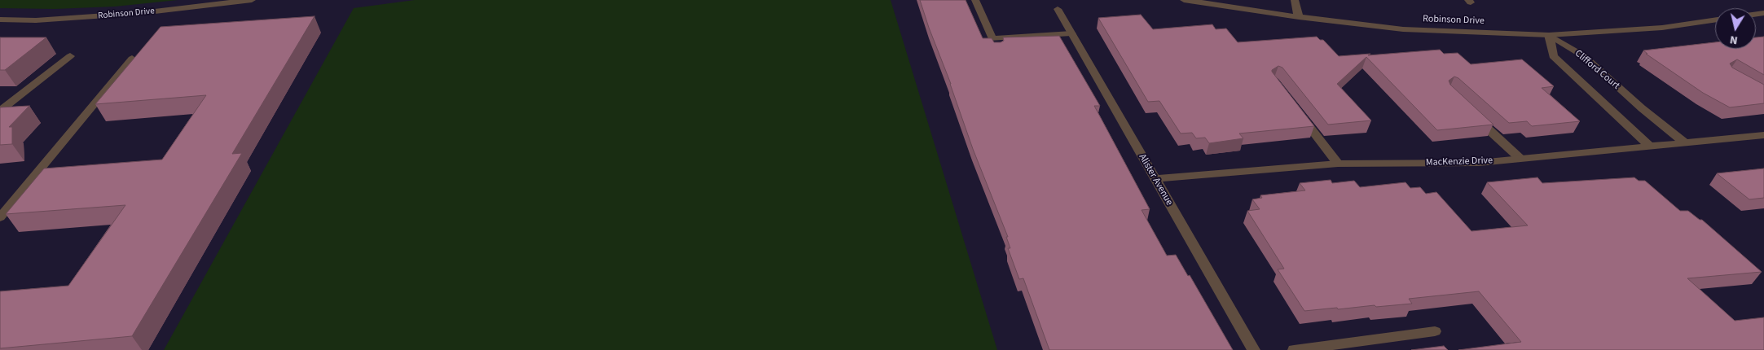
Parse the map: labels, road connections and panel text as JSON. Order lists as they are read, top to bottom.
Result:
{
  "streets": {
    "street": [
      "Robinson Drive",
      "Clifford Court",
      "MacKenzie Drive",
      "Alister Avenue"
    ]
  },
  "crossings": [
    ["Robinson Drive", "Clifford Court"],
    ["Clifford Court", "MacKenzie Drive"],
    ["MacKenzie Drive", "Alister Avenue"]
  ],
  "north": "bottom"
}
